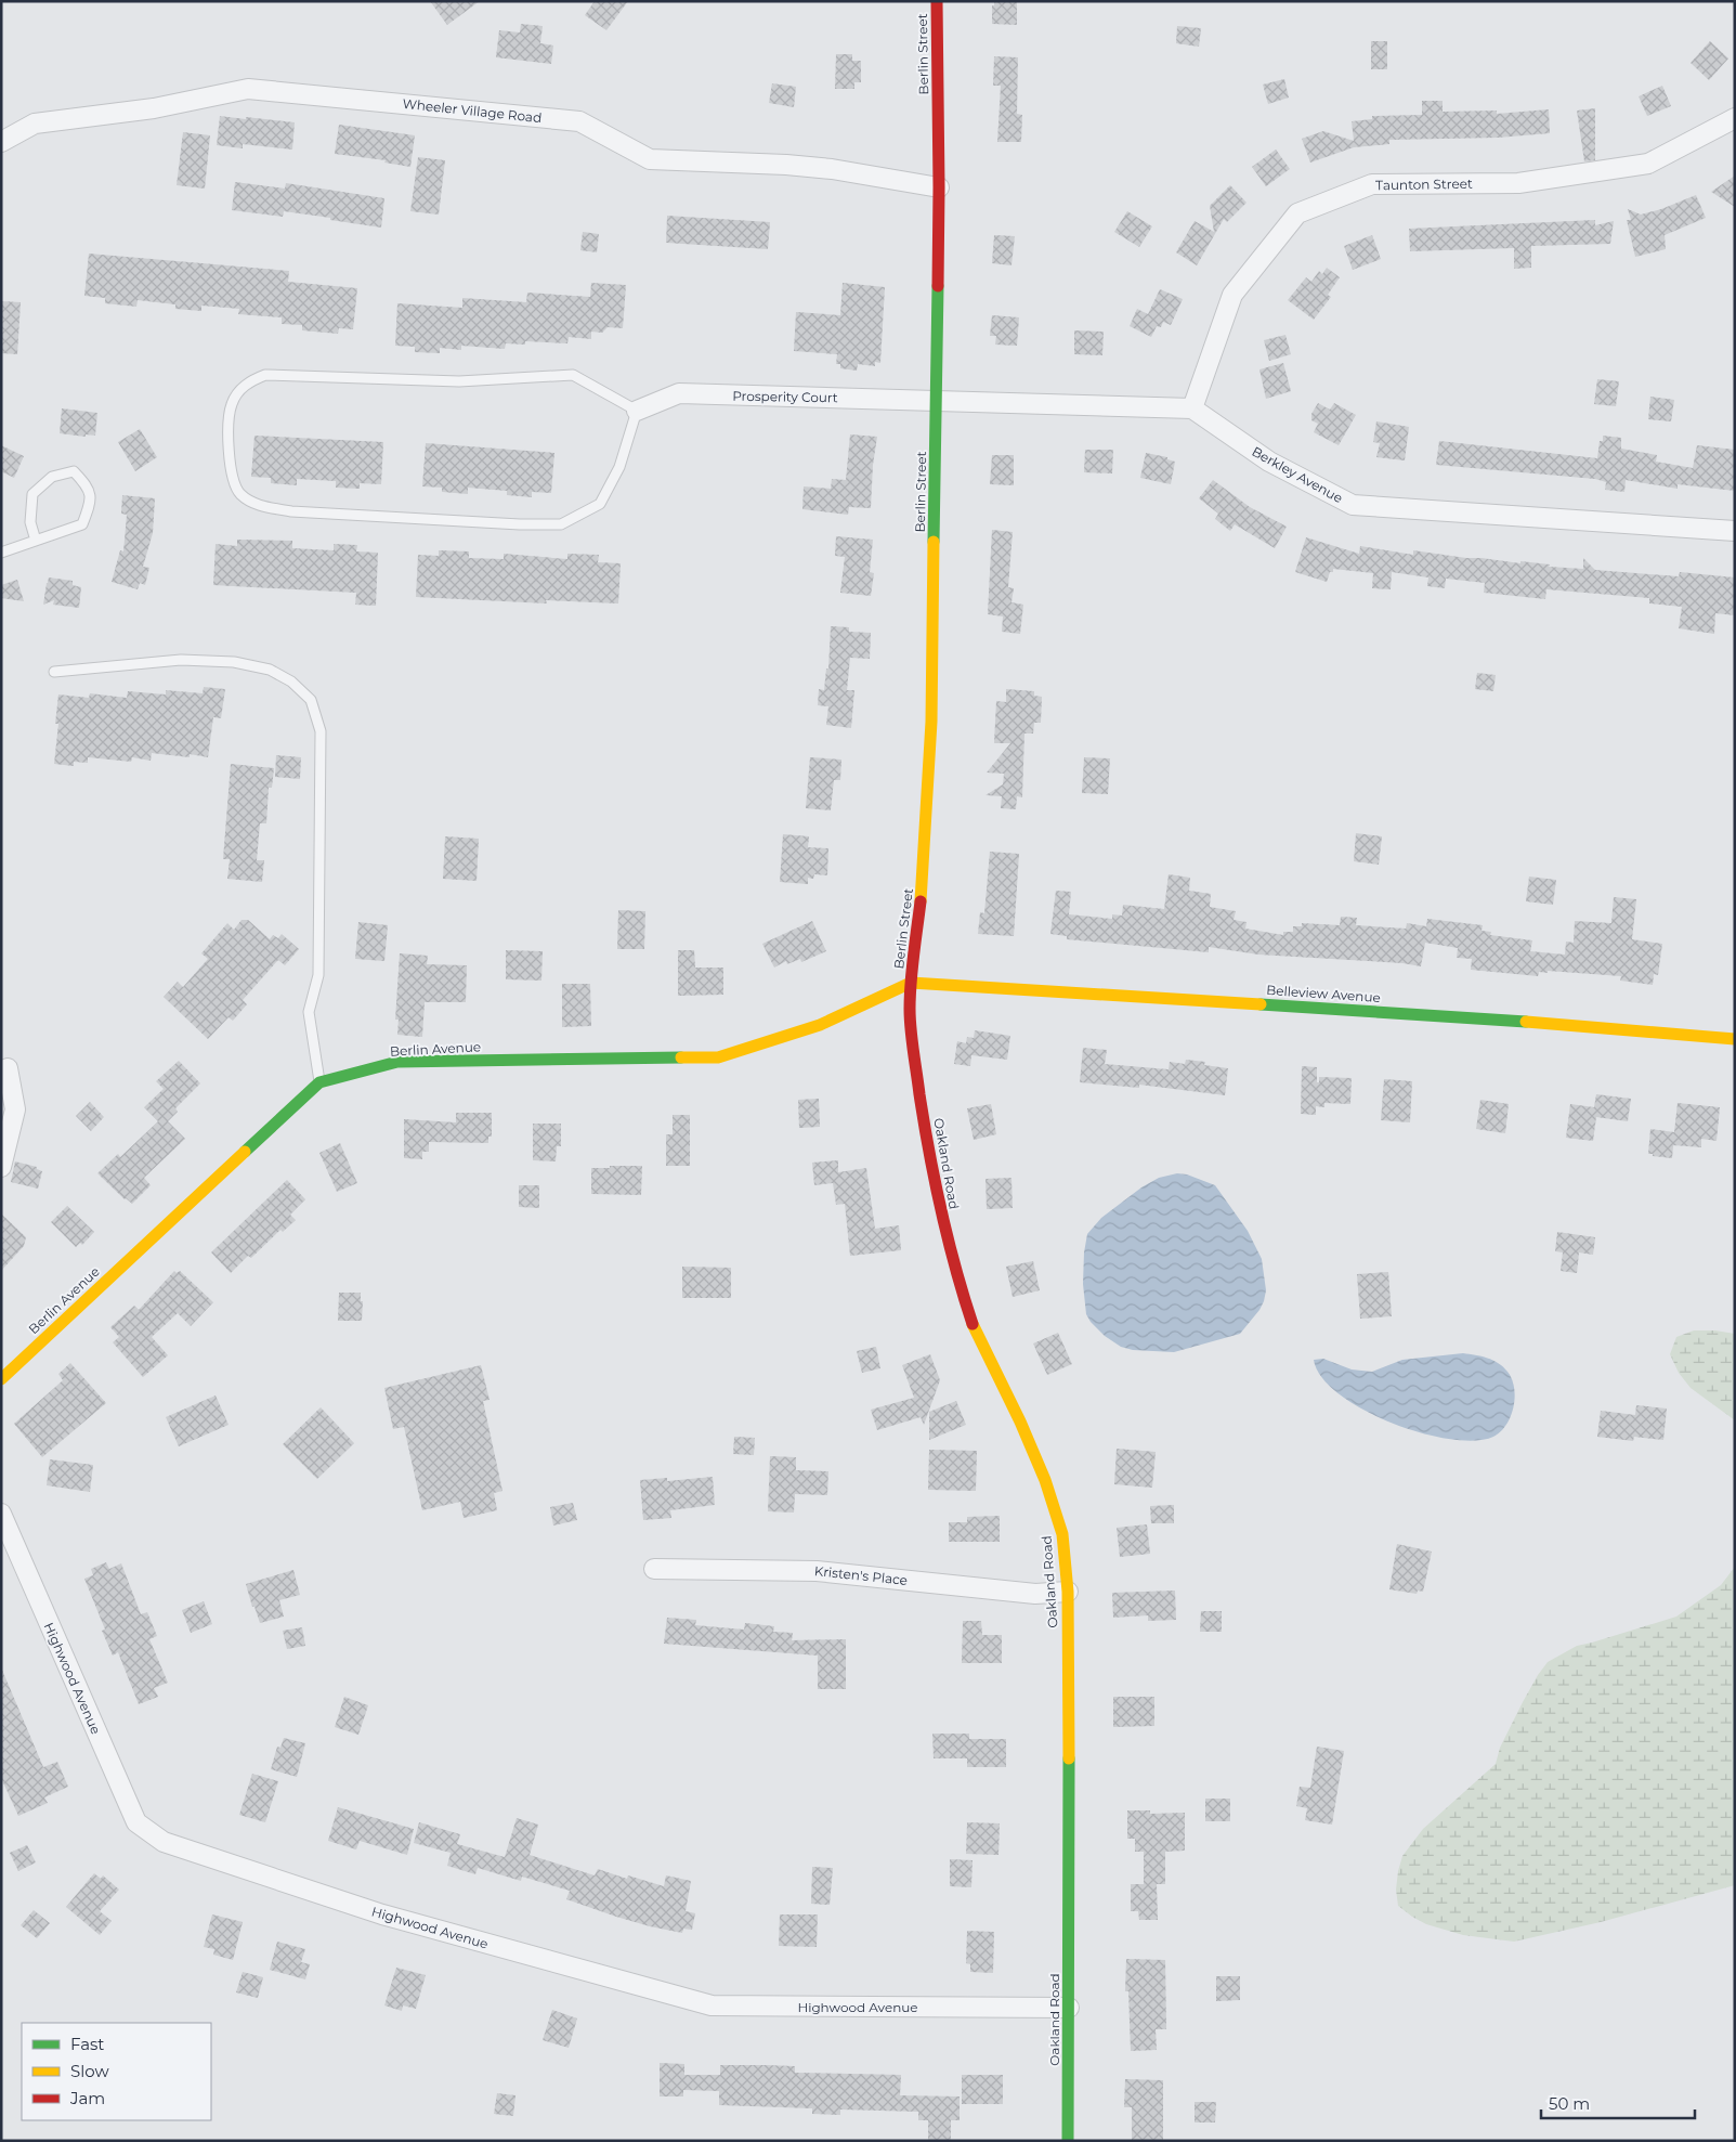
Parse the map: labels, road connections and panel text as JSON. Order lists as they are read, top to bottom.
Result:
{
  "streets": {
    "main road": [
      "Berlin Street",
      "Belleview Avenue",
      "Berlin Avenue",
      "Oakland Road"
    ],
    "street": [
      "Wheeler Village Road",
      "Taunton Street",
      "Prosperity Court",
      "Berkley Avenue",
      "Kristen's Place",
      "Highwood Avenue"
    ]
  },
  "crossings": [
    ["Berlin Street", "Wheeler Village Road"],
    ["Berlin Street", "Prosperity Court"],
    ["Berlin Street", "Belleview Avenue"],
    ["Berlin Street", "Berlin Avenue"],
    ["Berlin Street", "Oakland Road"],
    ["Taunton Street", "Berkley Avenue"],
    ["Belleview Avenue", "Berlin Avenue"],
    ["Belleview Avenue", "Oakland Road"],
    ["Berlin Avenue", "Oakland Road"],
    ["Oakland Road", "Kristen's Place"],
    ["Oakland Road", "Highwood Avenue"]
  ],
  "legend": ["Fast", "Slow", "Jam"],
  "scale_bar": "50 m"
}
